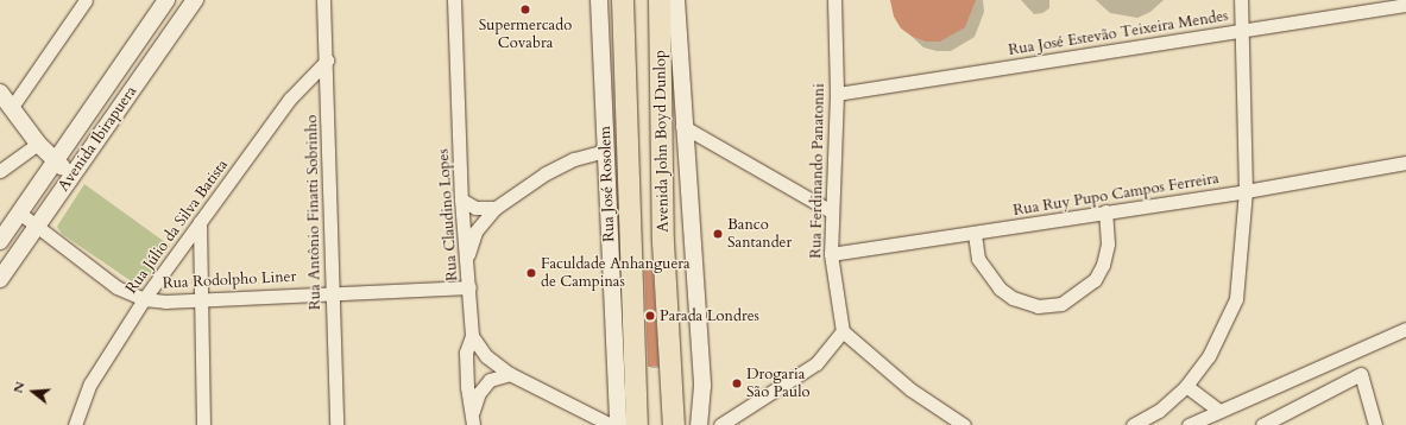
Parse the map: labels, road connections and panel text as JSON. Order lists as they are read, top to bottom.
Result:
{
  "streets": {
    "main road": ["Avenida John Boyd Dunlop"],
    "street": [
      "Rua José Estevão Teixeira Mendes",
      "Avenida Ibirapuera",
      "Rua Ferdinando Panatonni",
      "Rua José Rosolem",
      "Rua Ruy Pupo Campos Ferreira",
      "Rua Antônio Finatti Sobrinho",
      "Rua Claudino Lopes",
      "Rua Júlio da Silva Batista",
      "Rua Rodolpho Liner"
    ]
  },
  "crossings": [
    ["Rua José Estevão Teixeira Mendes", "Rua Ferdinando Panatonni"],
    ["Avenida Ibirapuera", "Rua Rodolpho Liner"],
    ["Rua Ferdinando Panatonni", "Rua Ruy Pupo Campos Ferreira"],
    ["Rua Antônio Finatti Sobrinho", "Rua Júlio da Silva Batista"],
    ["Rua Antônio Finatti Sobrinho", "Rua Rodolpho Liner"],
    ["Rua Claudino Lopes", "Rua Rodolpho Liner"],
    ["Rua Júlio da Silva Batista", "Rua Rodolpho Liner"]
  ],
  "places": [
    "Supermercado Covabra",
    "Banco Santander",
    "Faculdade Anhanguera de Campinas",
    "Parada Londres",
    "Drogaria São Paulo"
  ],
  "north": "left"
}
